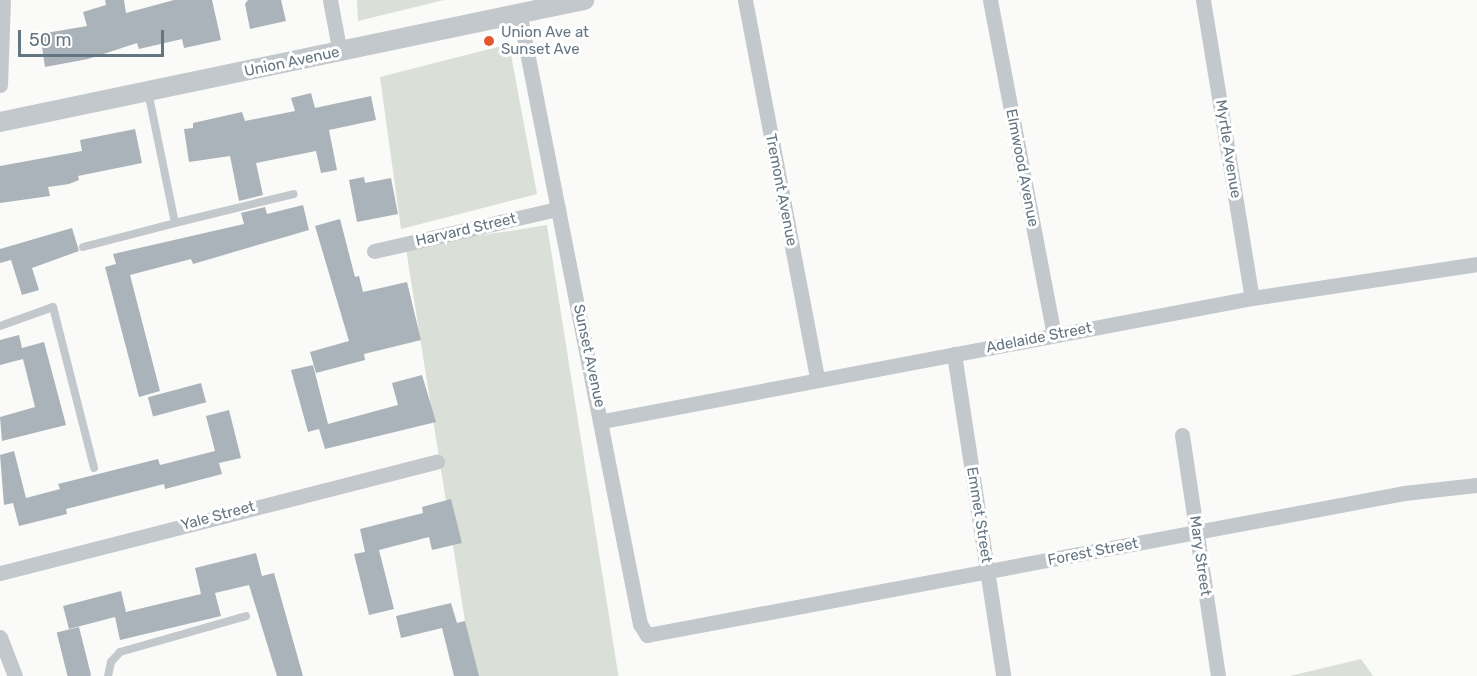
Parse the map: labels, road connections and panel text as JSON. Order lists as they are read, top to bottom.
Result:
{
  "streets": {
    "street": [
      "Union Avenue",
      "Myrtle Avenue",
      "Elmwood Avenue",
      "Tremont Avenue",
      "Harvard Street",
      "Adelaide Street",
      "Sunset Avenue",
      "Emmet Street",
      "Yale Street",
      "Forest Street",
      "Mary Street"
    ]
  },
  "crossings": [
    ["Union Avenue", "Sunset Avenue"],
    ["Myrtle Avenue", "Adelaide Street"],
    ["Elmwood Avenue", "Adelaide Street"],
    ["Tremont Avenue", "Adelaide Street"],
    ["Harvard Street", "Sunset Avenue"],
    ["Adelaide Street", "Sunset Avenue"],
    ["Adelaide Street", "Emmet Street"],
    ["Sunset Avenue", "Forest Street"],
    ["Emmet Street", "Forest Street"],
    ["Forest Street", "Mary Street"]
  ],
  "places": ["Union Ave at Sunset Ave"],
  "scale_bar": "50 m"
}
